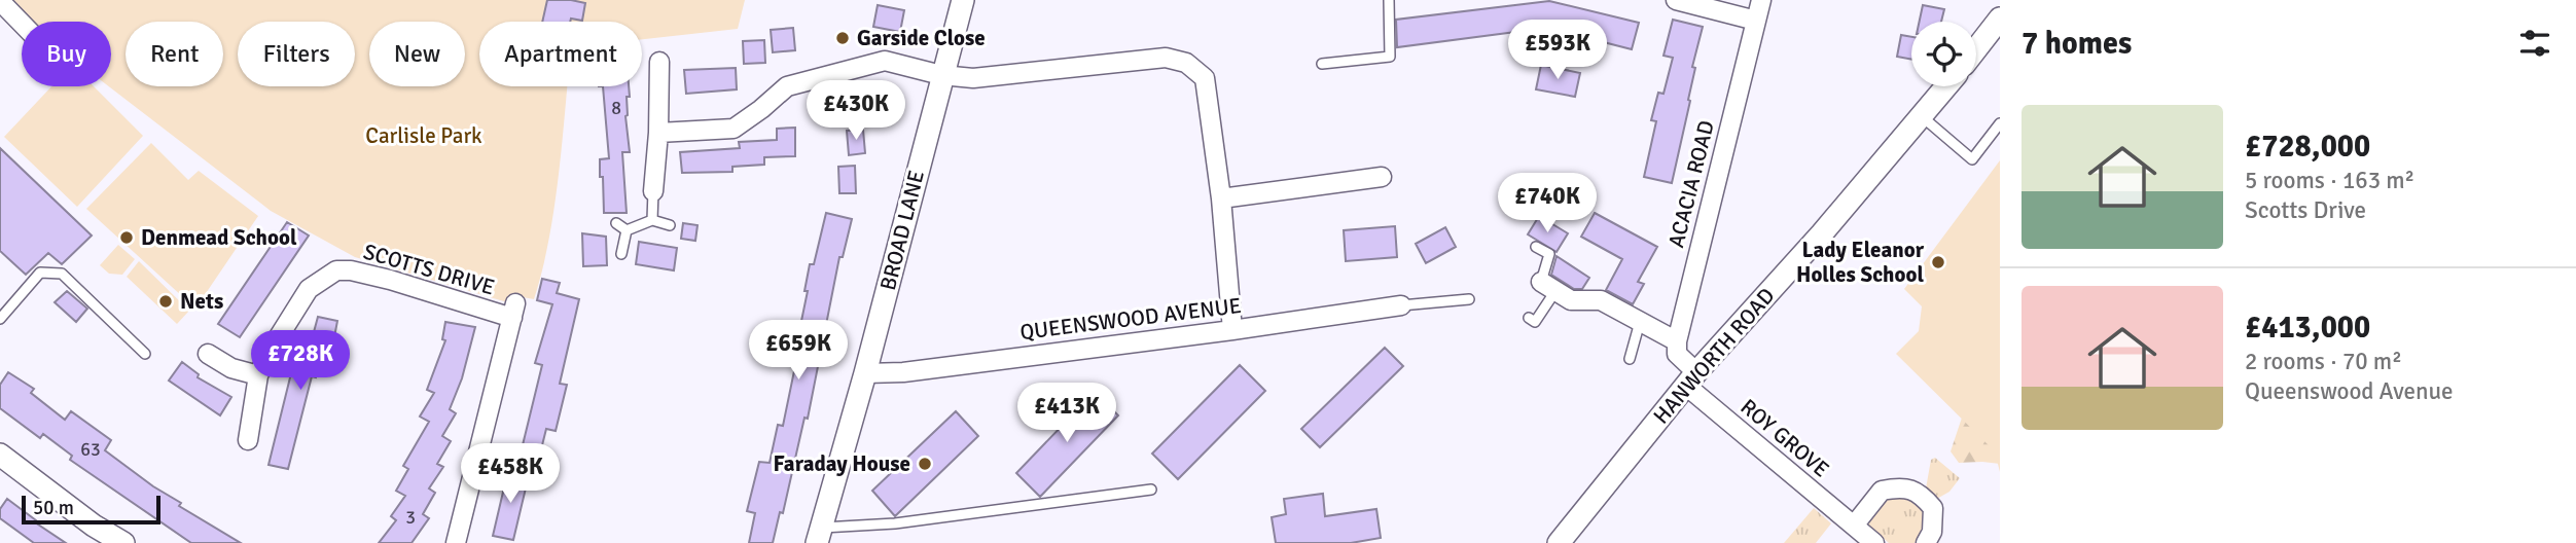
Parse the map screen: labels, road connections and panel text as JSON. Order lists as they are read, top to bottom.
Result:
{
  "streets": {
    "street": [
      "ACACIA ROAD",
      "BROAD LANE",
      "SCOTTS DRIVE",
      "QUEENSWOOD AVENUE",
      "HANWORTH ROAD",
      "ROY GROVE"
    ]
  },
  "crossings": [
    ["BROAD LANE", "QUEENSWOOD AVENUE"],
    ["HANWORTH ROAD", "ROY GROVE"]
  ],
  "parks": ["Carlisle Park"],
  "places": [
    "Garside Close",
    "Denmead School",
    "Lady Eleanor Holles School",
    "Nets",
    "Faraday House"
  ],
  "house_numbers": ["8", "63", "3"],
  "scale_bar": "50 m",
  "page": {
    "heading": "7 homes",
    "price": [
      "£593K",
      "£430K",
      "£740K",
      "£659K",
      "£728K",
      "£413K",
      "£458K"
    ],
    "chip": [
      "Buy",
      "Rent",
      "Filters",
      "New",
      "Apartment"
    ],
    "list": [
      {
        "name": "£728,000",
        "note": "5 rooms · 163 m² · Scotts Drive"
      },
      {
        "name": "£413,000",
        "note": "2 rooms · 70 m² · Queenswood Avenue"
      }
    ],
    "scale": "50 m"
  }
}
